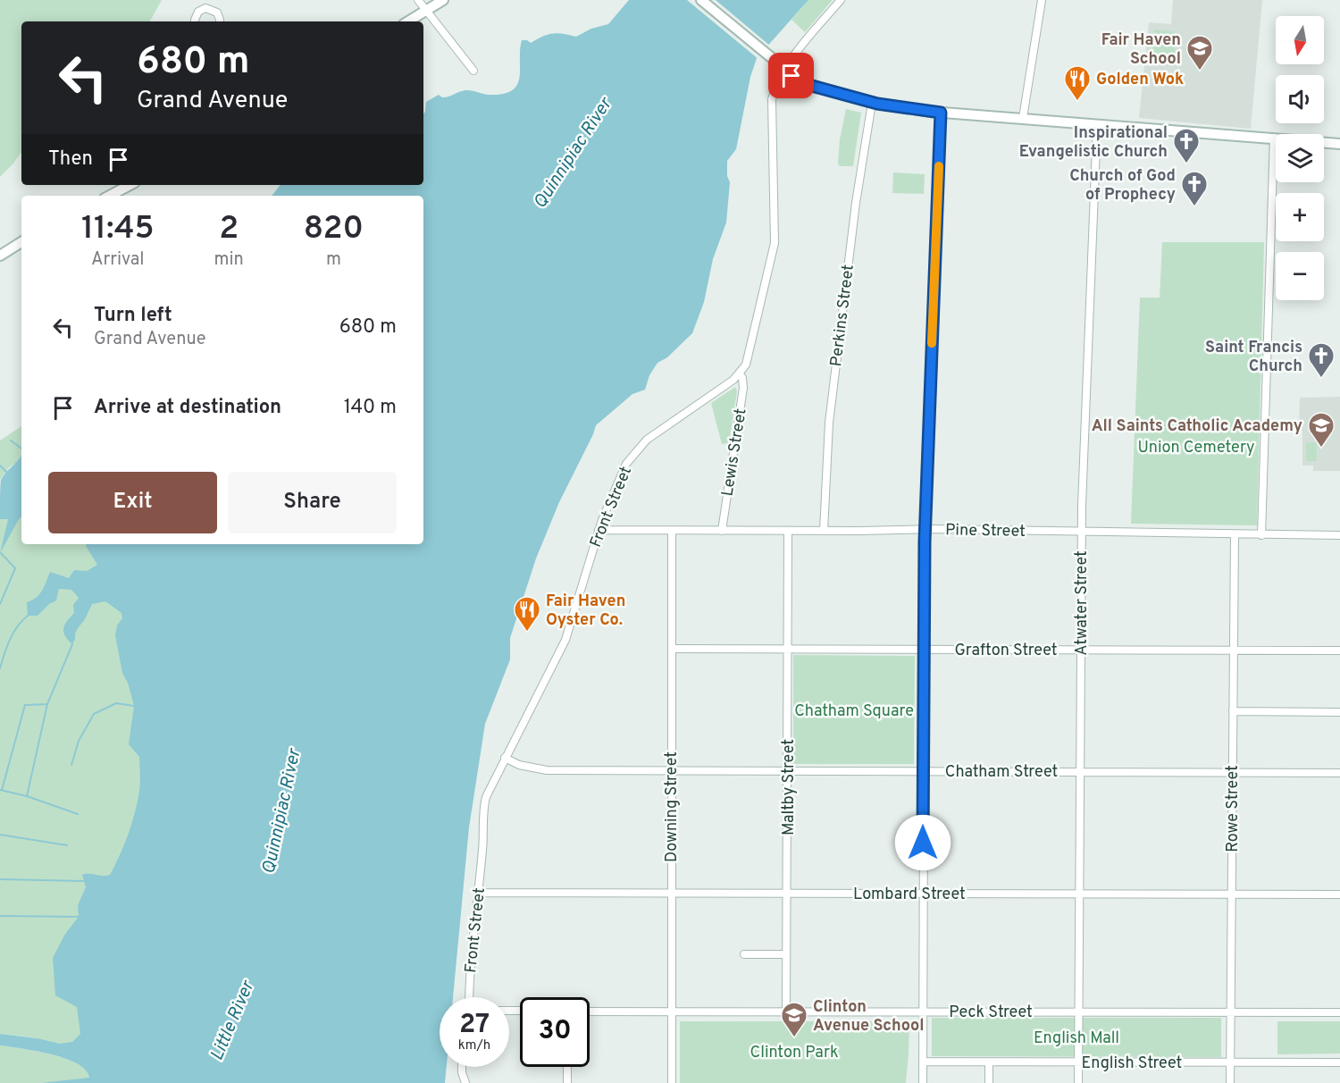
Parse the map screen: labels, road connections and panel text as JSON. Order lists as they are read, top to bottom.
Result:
{
  "streets": {
    "street": [
      "Perkins Street",
      "Lewis Street",
      "Front Street",
      "Pine Street",
      "Atwater Street",
      "Grafton Street",
      "Chatham Street",
      "Maltby Street",
      "Downing Street",
      "Rowe Street",
      "Lombard Street",
      "Peck Street",
      "English Street"
    ]
  },
  "crossings": [
    ["Perkins Street", "Pine Street"],
    ["Lewis Street", "Front Street"],
    ["Lewis Street", "Pine Street"],
    ["Front Street", "Pine Street"],
    ["Front Street", "Chatham Street"],
    ["Front Street", "Lombard Street"],
    ["Pine Street", "Atwater Street"],
    ["Pine Street", "Maltby Street"],
    ["Pine Street", "Downing Street"],
    ["Pine Street", "Rowe Street"],
    ["Atwater Street", "Grafton Street"],
    ["Atwater Street", "Chatham Street"],
    ["Atwater Street", "Lombard Street"],
    ["Atwater Street", "Peck Street"],
    ["Atwater Street", "English Street"],
    ["Grafton Street", "Maltby Street"],
    ["Grafton Street", "Downing Street"],
    ["Grafton Street", "Rowe Street"],
    ["Chatham Street", "Maltby Street"],
    ["Chatham Street", "Downing Street"],
    ["Chatham Street", "Rowe Street"],
    ["Maltby Street", "Lombard Street"],
    ["Maltby Street", "Peck Street"],
    ["Downing Street", "Lombard Street"],
    ["Downing Street", "Peck Street"],
    ["Rowe Street", "Lombard Street"],
    ["Rowe Street", "Peck Street"],
    ["Rowe Street", "English Street"]
  ],
  "water": ["Quinnipiac River", "Little River"],
  "parks": [
    "Union Cemetery",
    "Chatham Square",
    "English Mall",
    "Clinton Park"
  ],
  "places": {
    "school or university": ["Fair Haven School", "All Saints Catholic Academy", "Clinton Avenue School"],
    "restaurant": ["Golden Wok", "Fair Haven Oyster Co."],
    "church": ["Inspirational Evangelistic Church", "Church of God of Prophecy", "Saint Francis Church"]
  },
  "north": "bottom",
  "page": {
    "map_buttons": ["+", "−"],
    "turn": ["680 m", "Grand Avenue"],
    "then": "Then",
    "eta": [
      "11:45",
      "Arrival",
      "2",
      "min",
      "820",
      "m"
    ],
    "list": [
      {
        "name": "Turn left",
        "note": "Grand Avenue",
        "value": "680 m"
      },
      {
        "name": "Arrive at destination",
        "value": "140 m"
      }
    ],
    "buttons": ["Exit", "Share"],
    "speed": "27 km/h",
    "limit": "30"
  }
}
